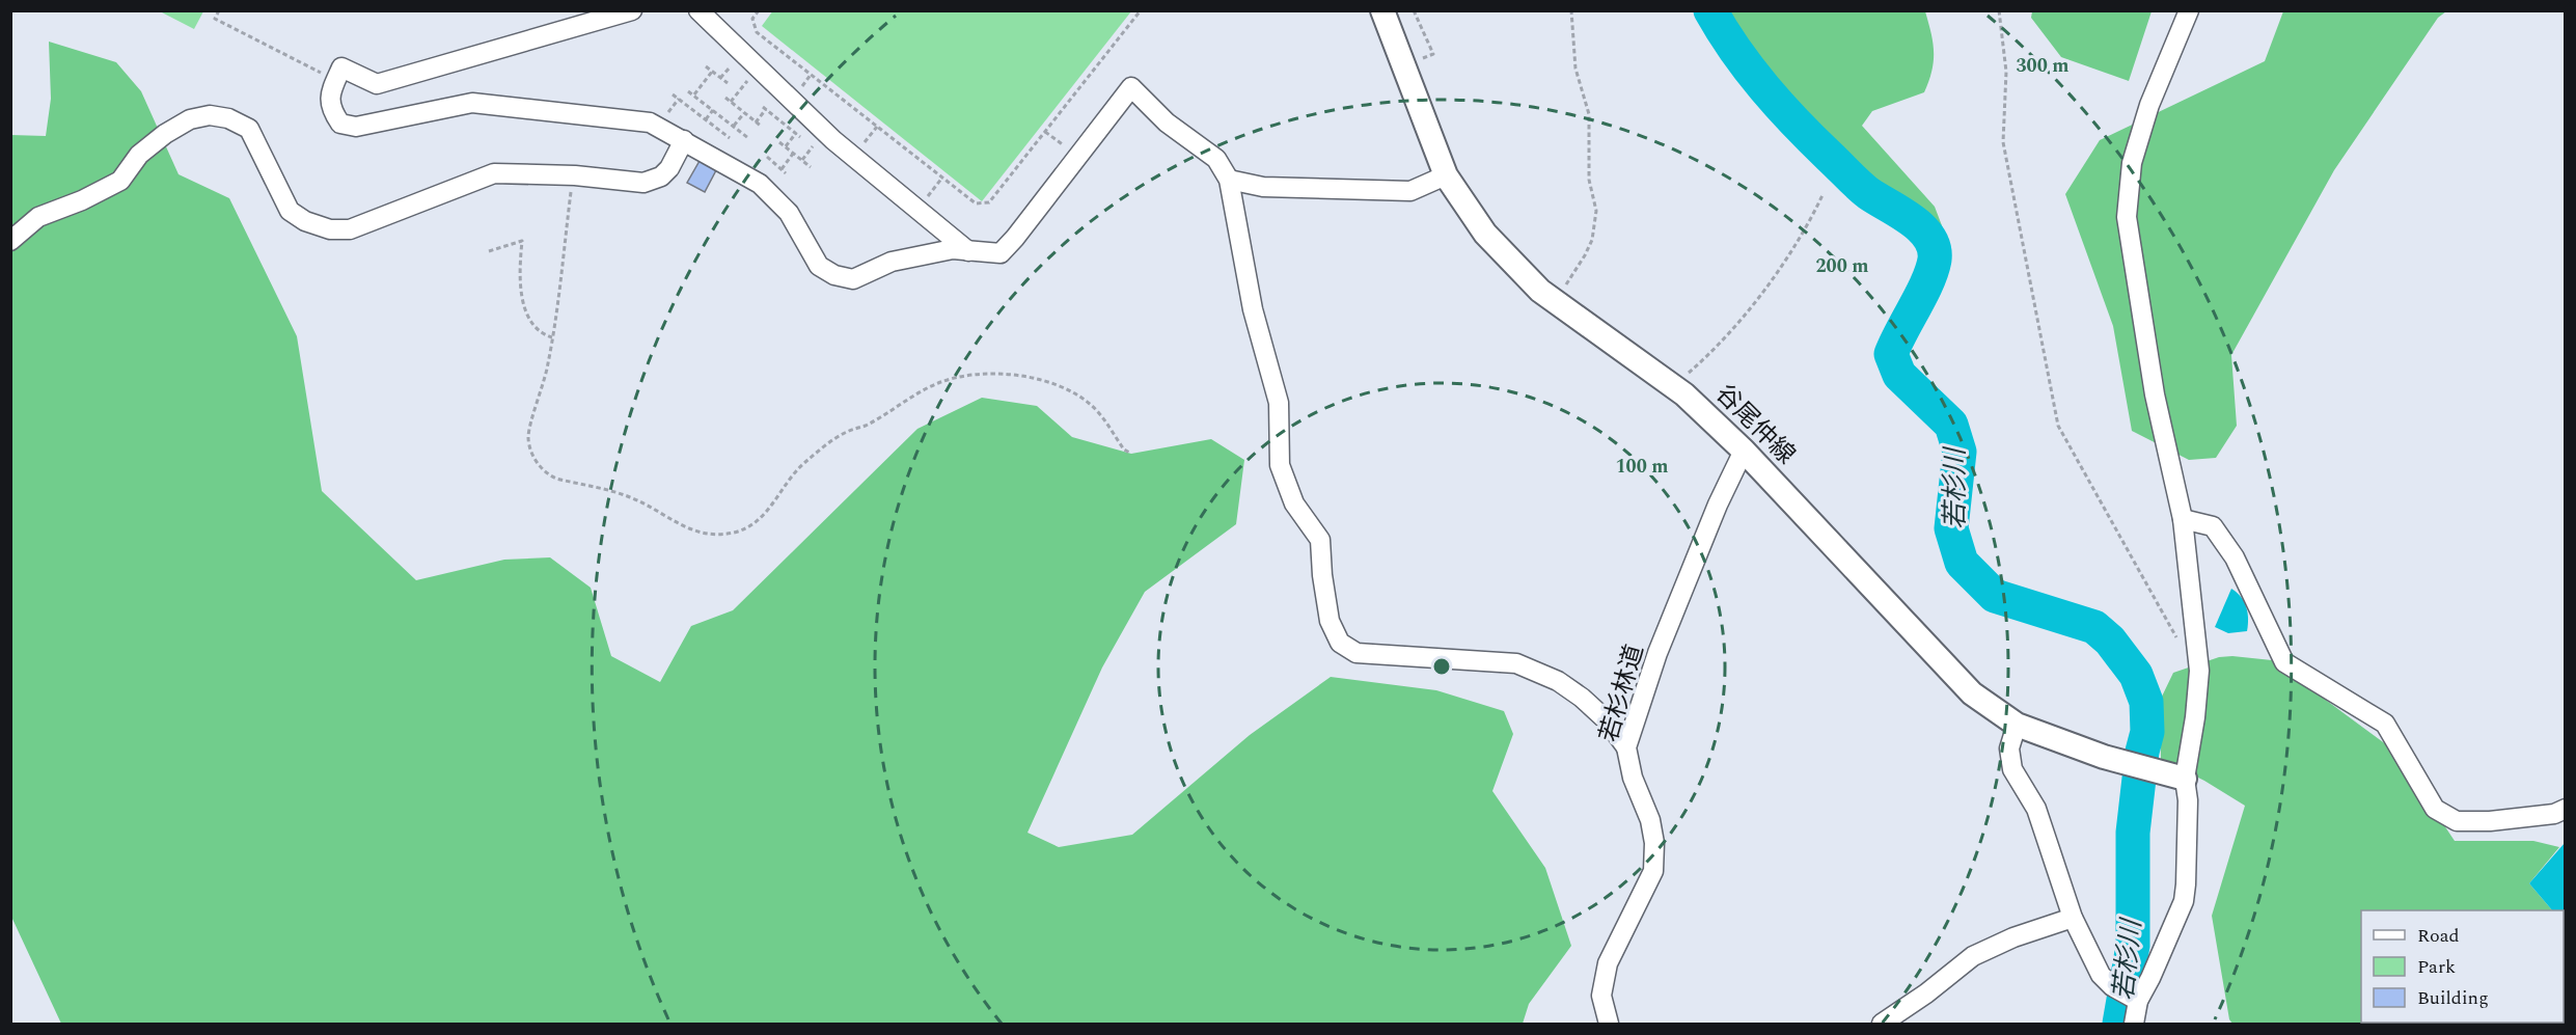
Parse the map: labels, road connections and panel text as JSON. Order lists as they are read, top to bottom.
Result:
{
  "streets": {
    "main road": ["谷尾仲線"],
    "street": ["若杉林道"]
  },
  "crossings": [
    ["谷尾仲線", "若杉林道"]
  ],
  "water": ["若杉川"],
  "legend": ["Road", "Park", "Building"],
  "rings": ["300 m", "200 m", "100 m"]
}
